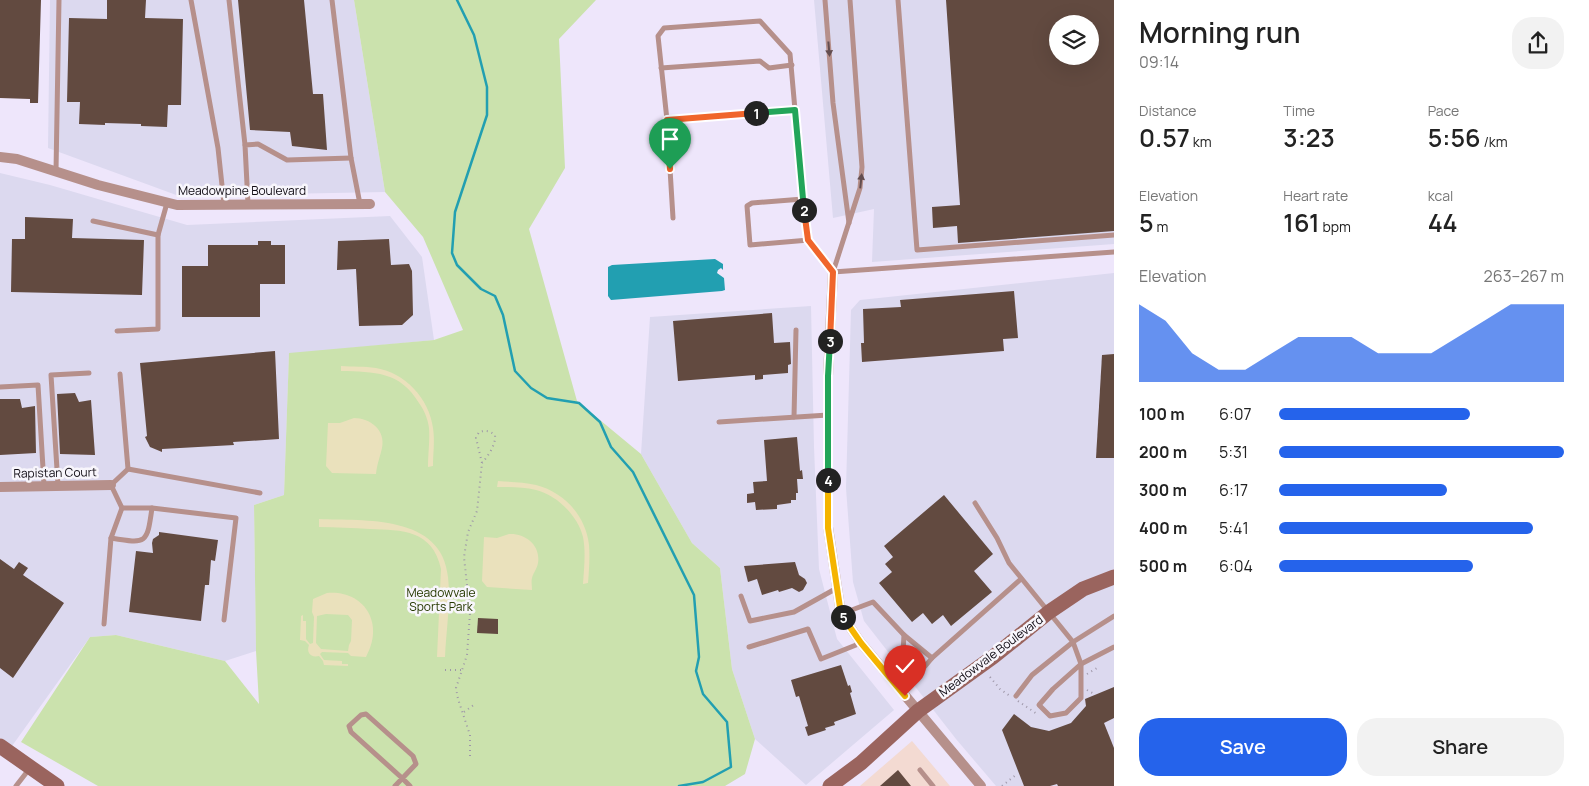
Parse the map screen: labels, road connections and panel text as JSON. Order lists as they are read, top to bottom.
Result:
{
  "streets": {
    "main road": ["Meadowvale Boulevard"],
    "street": ["Meadowpine Boulevard", "Rapistan Court"]
  },
  "parks": ["Meadowvale Sports Park"],
  "page": {
    "heading": ["Morning run", "09:14"],
    "stats": [
      ["Distance", "0.57 km"],
      ["Time", "3:23"],
      ["Pace", "5:56 /km"],
      ["Elevation", "5 m"],
      ["Heart rate", "161 bpm"],
      ["kcal", "44"]
    ],
    "pins": [
      "1",
      "2",
      "3",
      "4",
      "5"
    ],
    "chart": ["Elevation", "263–267 m"],
    "list": [
      {
        "name": "100 m",
        "note": "6:07"
      },
      {
        "name": "200 m",
        "note": "5:31"
      },
      {
        "name": "300 m",
        "note": "6:17"
      },
      {
        "name": "400 m",
        "note": "5:41"
      },
      {
        "name": "500 m",
        "note": "6:04"
      }
    ],
    "buttons": ["Save", "Share"]
  }
}
